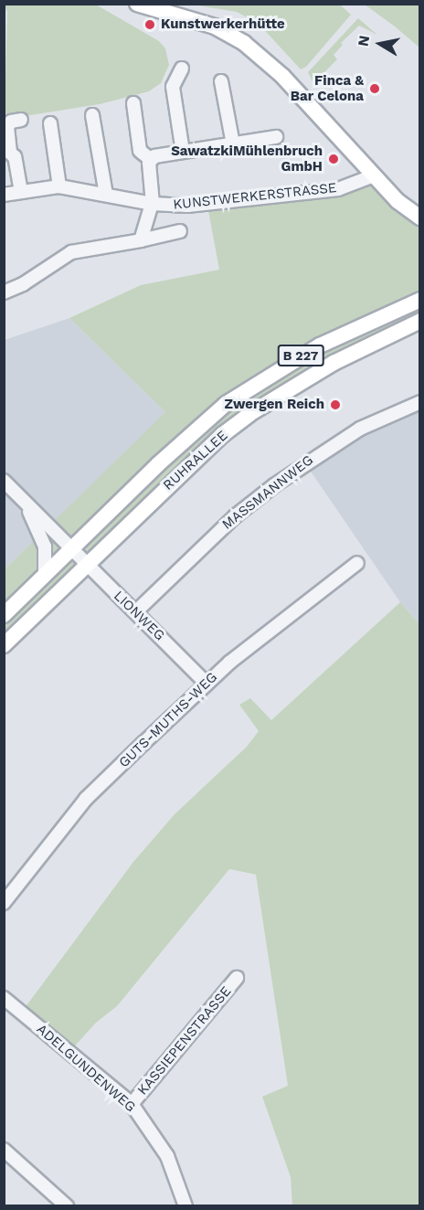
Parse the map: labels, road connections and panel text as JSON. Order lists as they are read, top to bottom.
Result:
{
  "streets": {
    "main road": ["B 227", "RUHRALLEE"],
    "street": [
      "KUNSTWERKERSTRASSE",
      "MASSMANNWEG",
      "LIONWEG",
      "GUTS-MUTHS-WEG",
      "KASSIEPENSTRASSE",
      "ADELGUNDENWEG"
    ]
  },
  "crossings": [
    ["RUHRALLEE", "LIONWEG"],
    ["MASSMANNWEG", "LIONWEG"],
    ["LIONWEG", "GUTS-MUTHS-WEG"],
    ["KASSIEPENSTRASSE", "ADELGUNDENWEG"]
  ],
  "places": [
    "Kunstwerkerhütte",
    "Finca & Bar Celona",
    "SawatzkiMühlenbruch GmbH",
    "Zwergen Reich"
  ],
  "north": "left"
}
